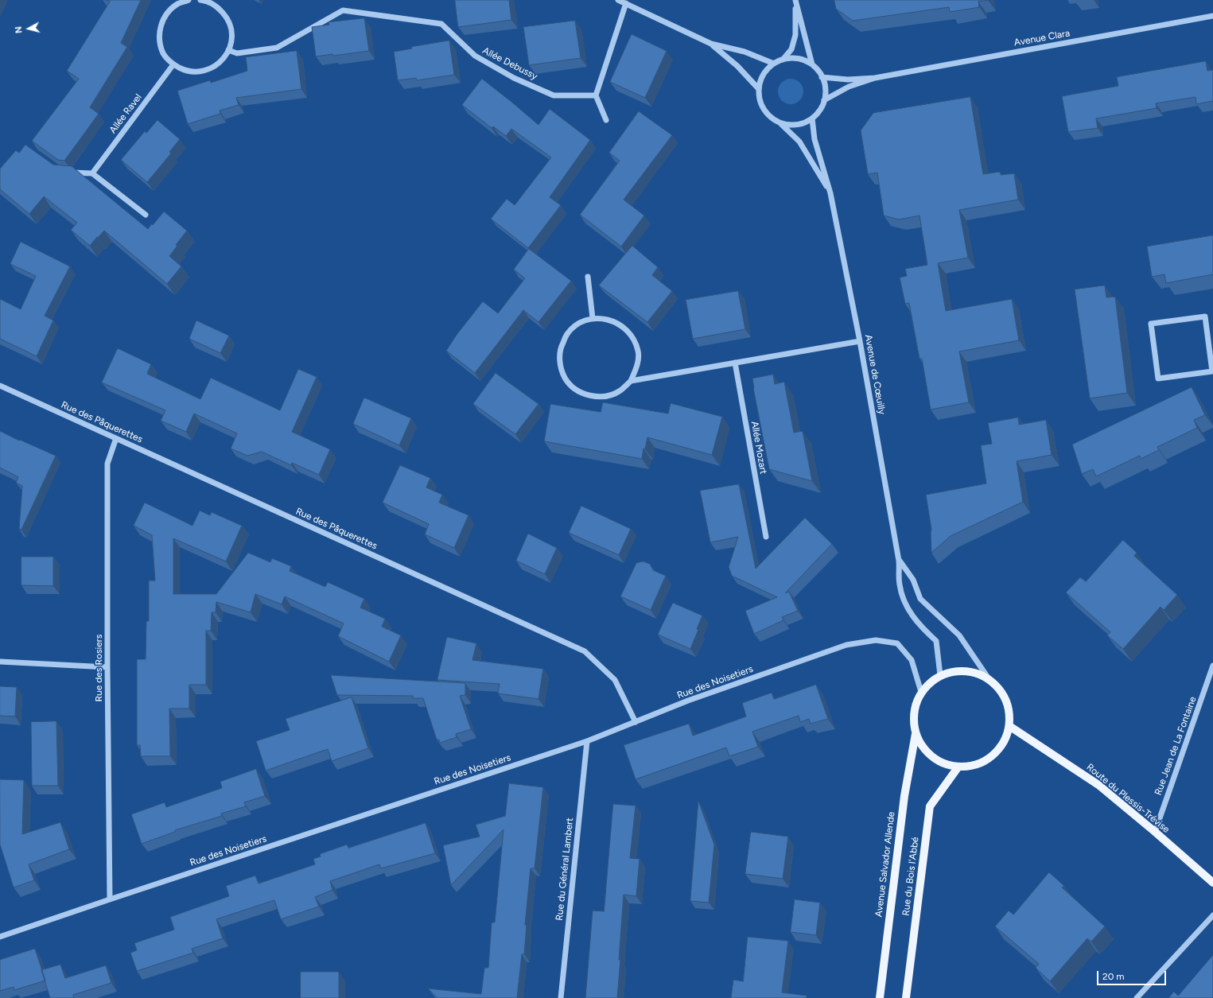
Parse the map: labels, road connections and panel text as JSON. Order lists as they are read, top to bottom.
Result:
{
  "streets": {
    "main road": ["Route du Plessis-Trévise", "Avenue Salvador Allende", "Rue du Bois l'Abbé"],
    "street": [
      "Avenue Clara",
      "Allée Debussy",
      "Allée Ravel",
      "Avenue de Cœuilly",
      "Rue des Pâquerettes",
      "Allée Mozart",
      "Rue des Rosiers",
      "Rue des Noisetiers",
      "Rue Jean de La Fontaine",
      "Rue du Général Lambert"
    ]
  },
  "crossings": [
    ["Avenue Clara", "Avenue de Cœuilly"],
    ["Avenue de Cœuilly", "Rue des Noisetiers"],
    ["Avenue de Cœuilly", "Route du Plessis-Trévise"],
    ["Avenue de Cœuilly", "Avenue Salvador Allende"],
    ["Avenue de Cœuilly", "Rue du Bois l'Abbé"],
    ["Rue des Pâquerettes", "Rue des Rosiers"],
    ["Rue des Pâquerettes", "Rue des Noisetiers"],
    ["Rue des Rosiers", "Rue des Noisetiers"],
    ["Rue des Noisetiers", "Route du Plessis-Trévise"],
    ["Rue des Noisetiers", "Avenue Salvador Allende"],
    ["Rue des Noisetiers", "Rue du Général Lambert"],
    ["Rue des Noisetiers", "Rue du Bois l'Abbé"],
    ["Rue Jean de La Fontaine", "Route du Plessis-Trévise"],
    ["Route du Plessis-Trévise", "Avenue Salvador Allende"],
    ["Route du Plessis-Trévise", "Rue du Bois l'Abbé"],
    ["Avenue Salvador Allende", "Rue du Bois l'Abbé"]
  ],
  "scale_bar": "20 m",
  "north": "left"
}
